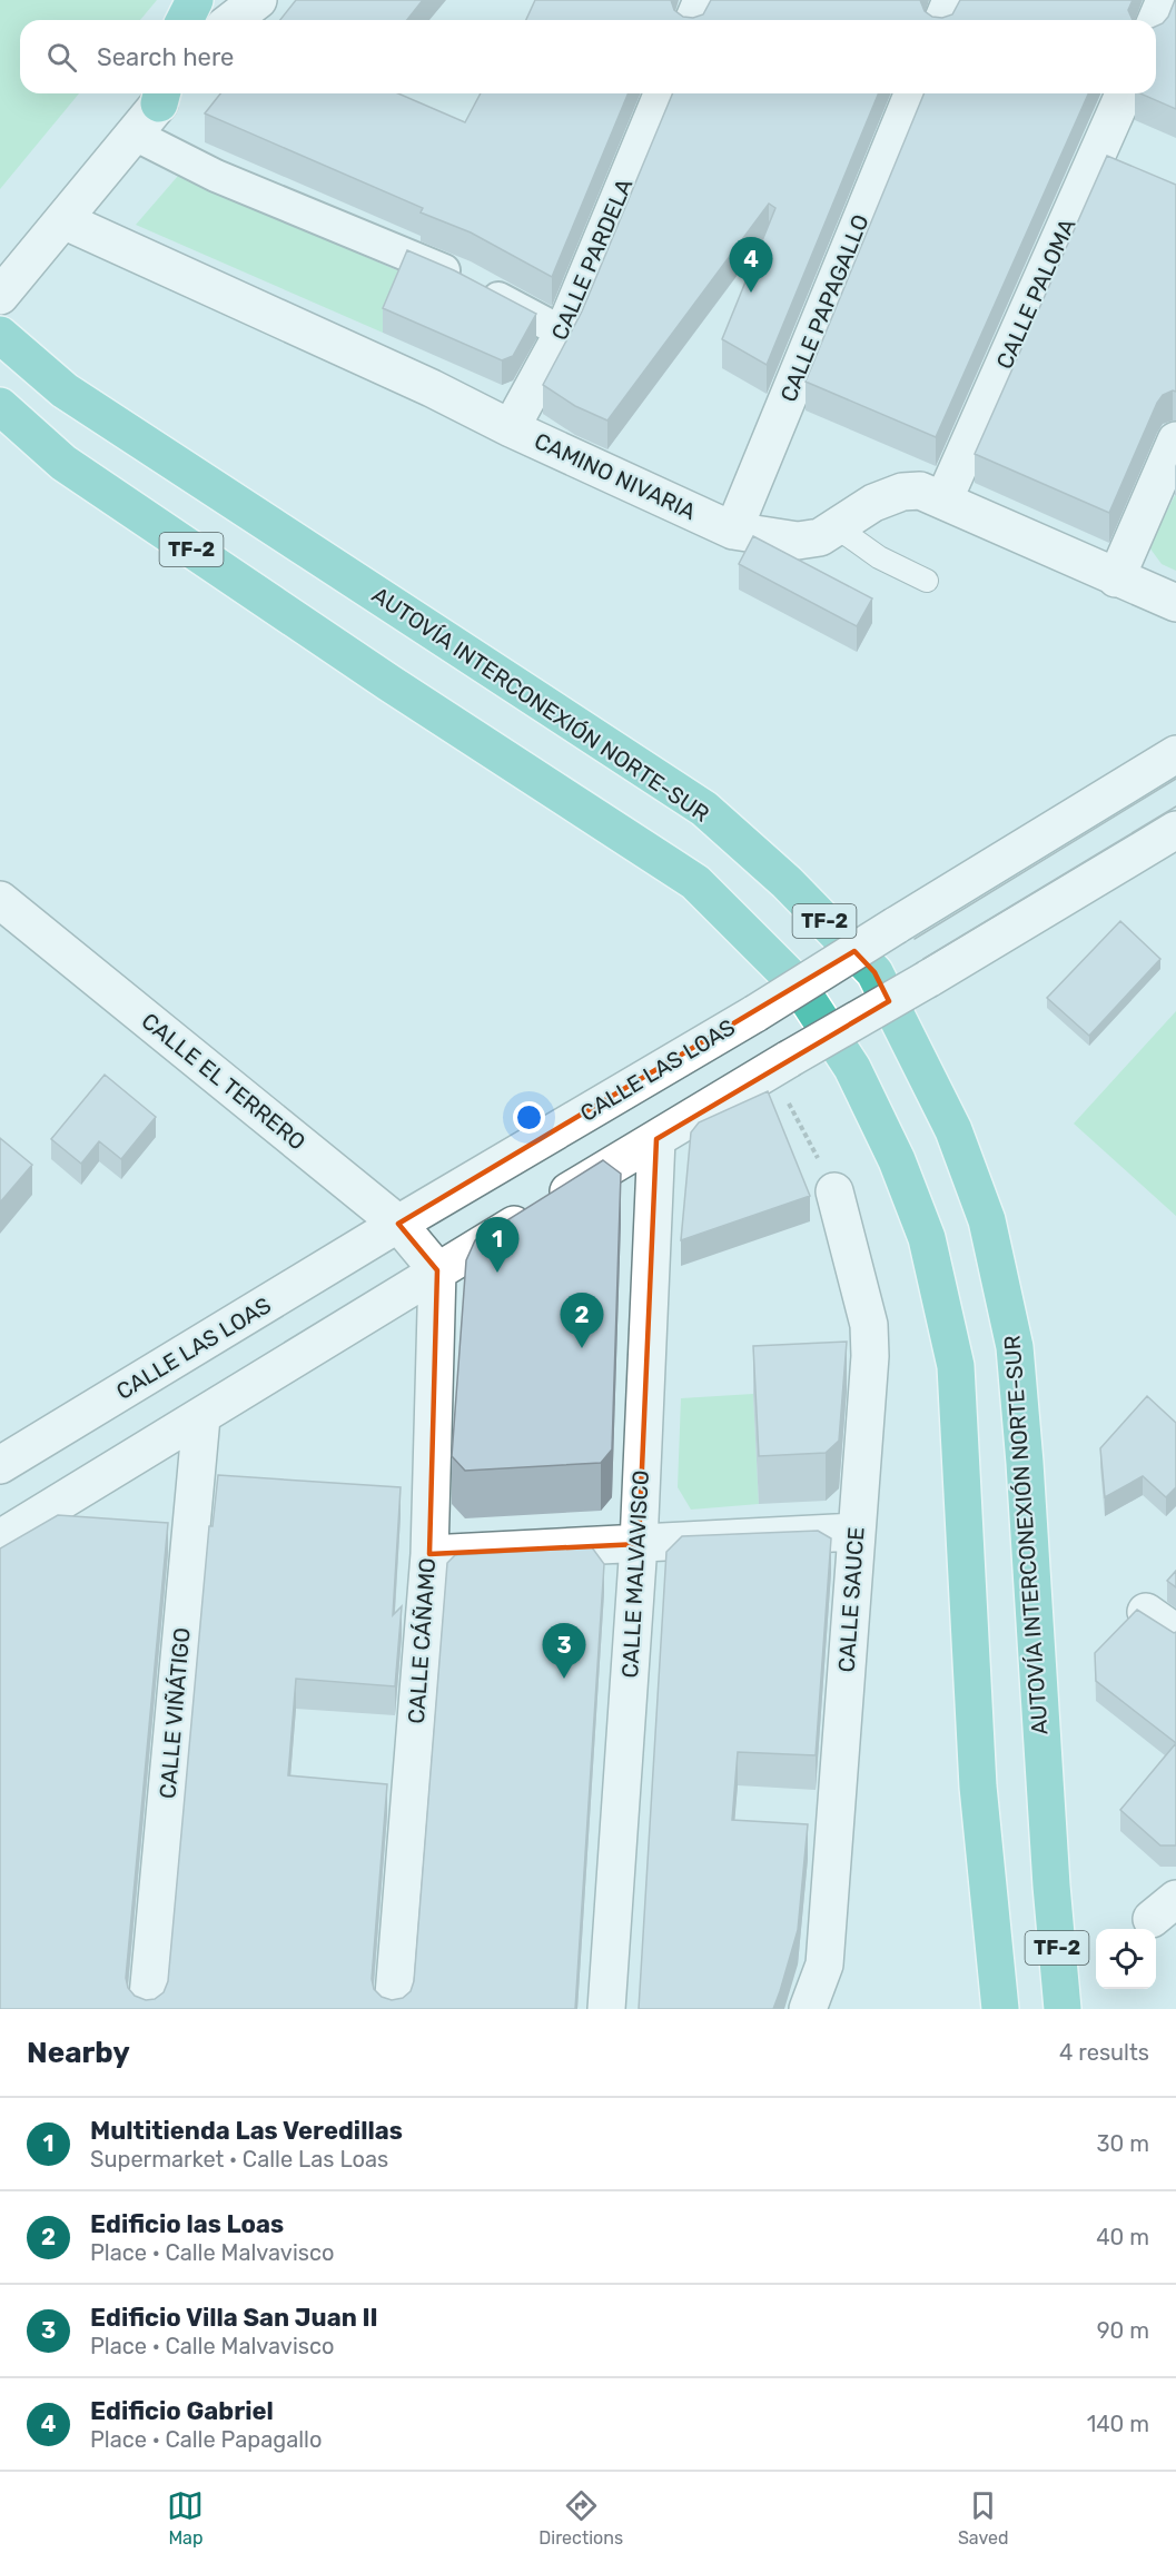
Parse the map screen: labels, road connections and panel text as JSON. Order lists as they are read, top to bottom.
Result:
{
  "streets": {
    "highway": ["TF-2", "AUTOVÍA INTERCONEXIÓN NORTE-SUR"],
    "street": [
      "CALLE PARDELA",
      "CALLE PALOMA",
      "CALLE PAPAGALLO",
      "CAMINO NIVARIA",
      "CALLE LAS LOAS",
      "CALLE EL TERRERO",
      "CALLE MALVAVISCO",
      "CALLE SAUCE",
      "CALLE CÁÑAMO",
      "CALLE VIÑÁTIGO"
    ]
  },
  "crossings": [
    ["CALLE PARDELA", "CAMINO NIVARIA"],
    ["CALLE PALOMA", "CAMINO NIVARIA"],
    ["CALLE PAPAGALLO", "CAMINO NIVARIA"],
    ["CALLE LAS LOAS", "CALLE EL TERRERO"],
    ["CALLE EL TERRERO", "CALLE CÁÑAMO"]
  ],
  "page": {
    "search": "Search here",
    "pins": [
      "4",
      "1",
      "2",
      "3"
    ],
    "heading": ["Nearby", "4 results"],
    "list": [
      {
        "mark": "1",
        "name": "Multitienda Las Veredillas",
        "note": "Supermarket · Calle Las Loas",
        "value": "30 m"
      },
      {
        "mark": "2",
        "name": "Edificio las Loas",
        "note": "Place · Calle Malvavisco",
        "value": "40 m"
      },
      {
        "mark": "3",
        "name": "Edificio Villa San Juan II",
        "note": "Place · Calle Malvavisco",
        "value": "90 m"
      },
      {
        "mark": "4",
        "name": "Edificio Gabriel",
        "note": "Place · Calle Papagallo",
        "value": "140 m"
      }
    ],
    "nav": ["Map", "Directions", "Saved"]
  }
}
